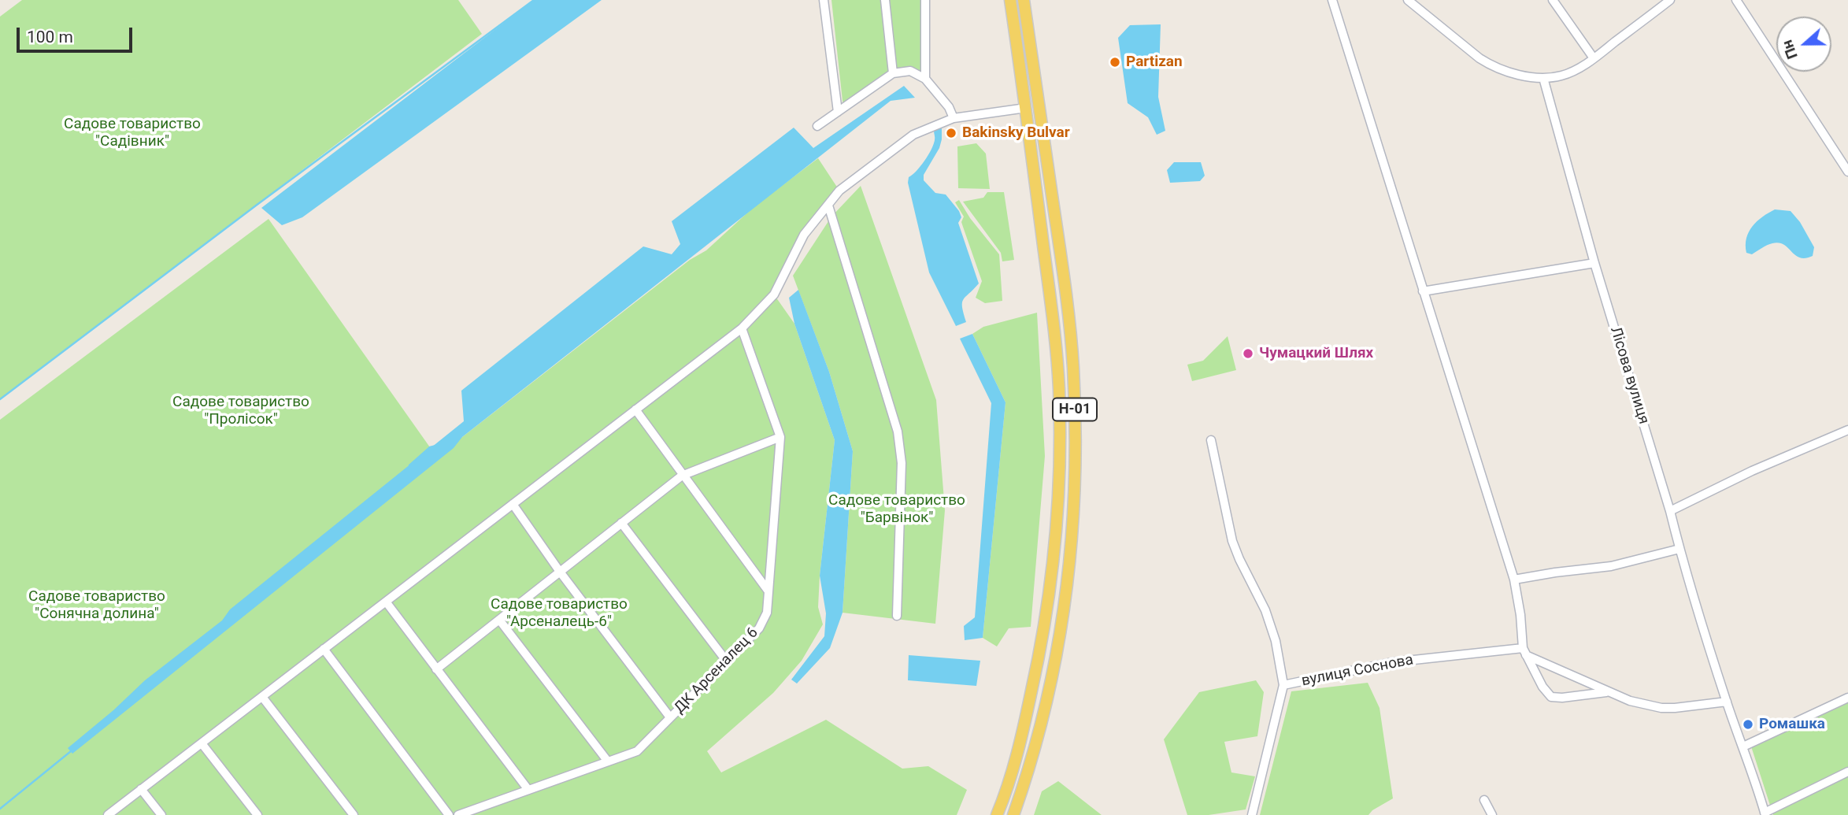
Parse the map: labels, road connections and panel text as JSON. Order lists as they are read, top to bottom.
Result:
{
  "streets": {
    "main road": ["Н-01"],
    "street": ["Лісова вулиця", "ДК Арсеналец 6", "вулиця Соснова"]
  },
  "parks": [
    "Садове товариство \"Садівник\"",
    "Садове товариство \"Пролісок\"",
    "Садове товариство \"Барвінок\"",
    "Садове товариство \"Сонячна долина\"",
    "Садове товариство \"Арсеналець-6\""
  ],
  "places": [
    "Partizan",
    "Bakinsky Bulvar",
    "Чумацкий Шлях",
    "Ромашка"
  ],
  "scale_bar": "100 m",
  "north": "left"
}
